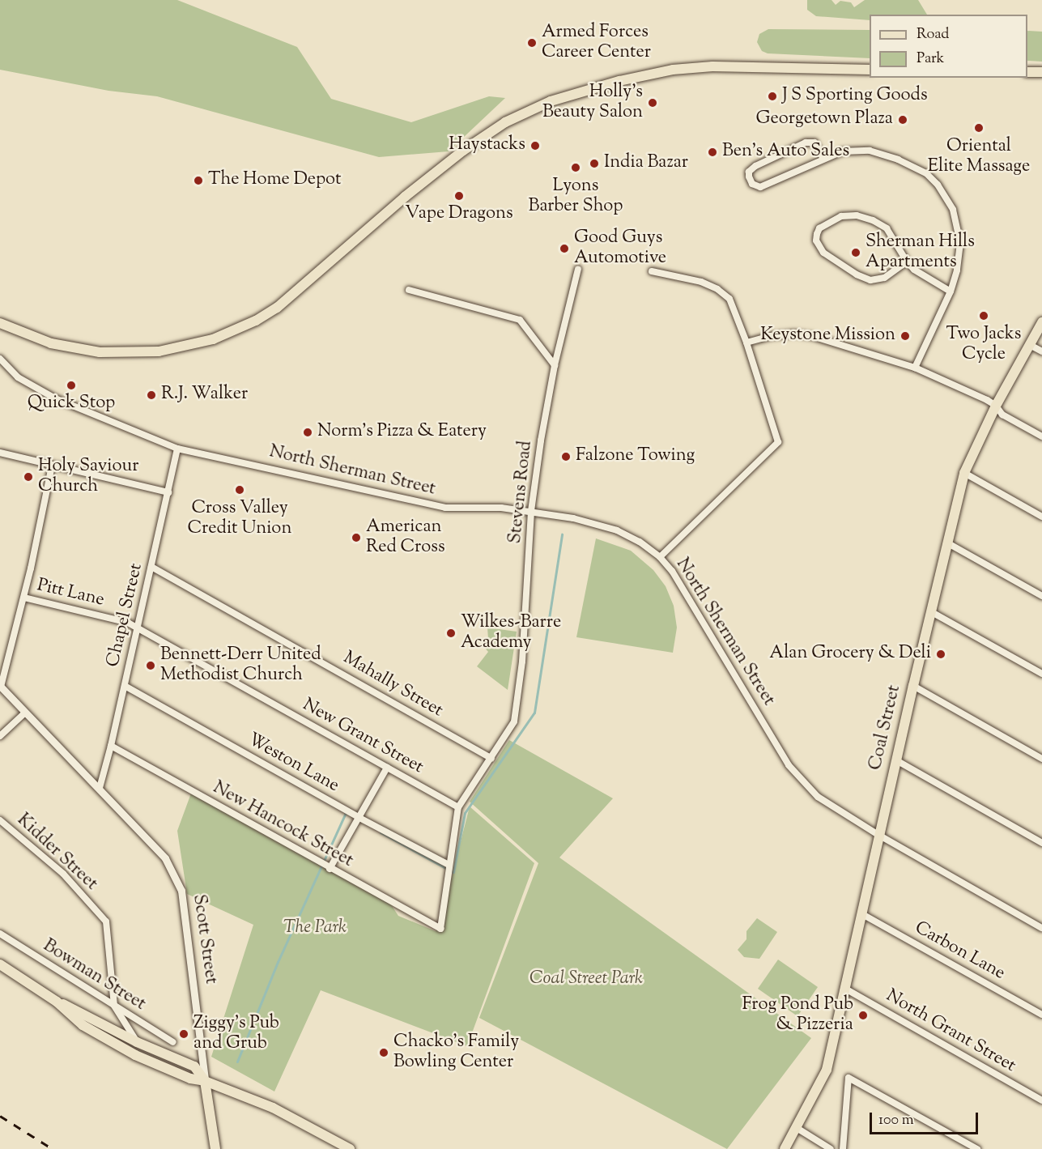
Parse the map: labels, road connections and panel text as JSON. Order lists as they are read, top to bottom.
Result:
{
  "streets": {
    "main road": ["Coal Street", "Scott Street"],
    "street": [
      "North Sherman Street",
      "Stevens Road",
      "Pitt Lane",
      "Chapel Street",
      "Mahally Street",
      "New Grant Street",
      "Weston Lane",
      "New Hancock Street",
      "Kidder Street",
      "Carbon Lane",
      "Bowman Street",
      "North Grant Street"
    ]
  },
  "crossings": [
    ["North Sherman Street", "Stevens Road"],
    ["North Sherman Street", "Chapel Street"],
    ["North Sherman Street", "Coal Street"],
    ["Stevens Road", "Mahally Street"],
    ["Pitt Lane", "Chapel Street"],
    ["Pitt Lane", "New Grant Street"],
    ["Chapel Street", "Mahally Street"],
    ["Chapel Street", "New Grant Street"],
    ["Chapel Street", "Weston Lane"],
    ["Chapel Street", "New Hancock Street"],
    ["Chapel Street", "Scott Street"],
    ["Coal Street", "Carbon Lane"],
    ["Coal Street", "North Grant Street"],
    ["Weston Lane", "New Hancock Street"],
    ["Kidder Street", "Bowman Street"]
  ],
  "parks": ["The Park", "Coal Street Park"],
  "places": [
    "Armed Forces Career Center",
    "J S Sporting Goods",
    "Holly's Beauty Salon",
    "Georgetown Plaza",
    "Oriental Elite Massage",
    "Haystacks",
    "Ben's Auto Sales",
    "India Bazar",
    "Lyons Barber Shop",
    "The Home Depot",
    "Vape Dragons",
    "Good Guys Automotive",
    "Sherman Hills Apartments",
    "Two Jacks Cycle",
    "Keystone Mission",
    "Quick Stop",
    "R.J. Walker",
    "Norm's Pizza & Eatery",
    "Falzone Towing",
    "Holy Saviour Church",
    "Cross Valley Credit Union",
    "American Red Cross",
    "Wilkes-Barre Academy",
    "Alan Grocery & Deli",
    "Bennett-Derr United Methodist Church",
    "Frog Pond Pub & Pizzeria",
    "Ziggy's Pub and Grub",
    "Chacko's Family Bowling Center"
  ],
  "legend": ["Road", "Park"],
  "scale_bar": "100 m"
}
